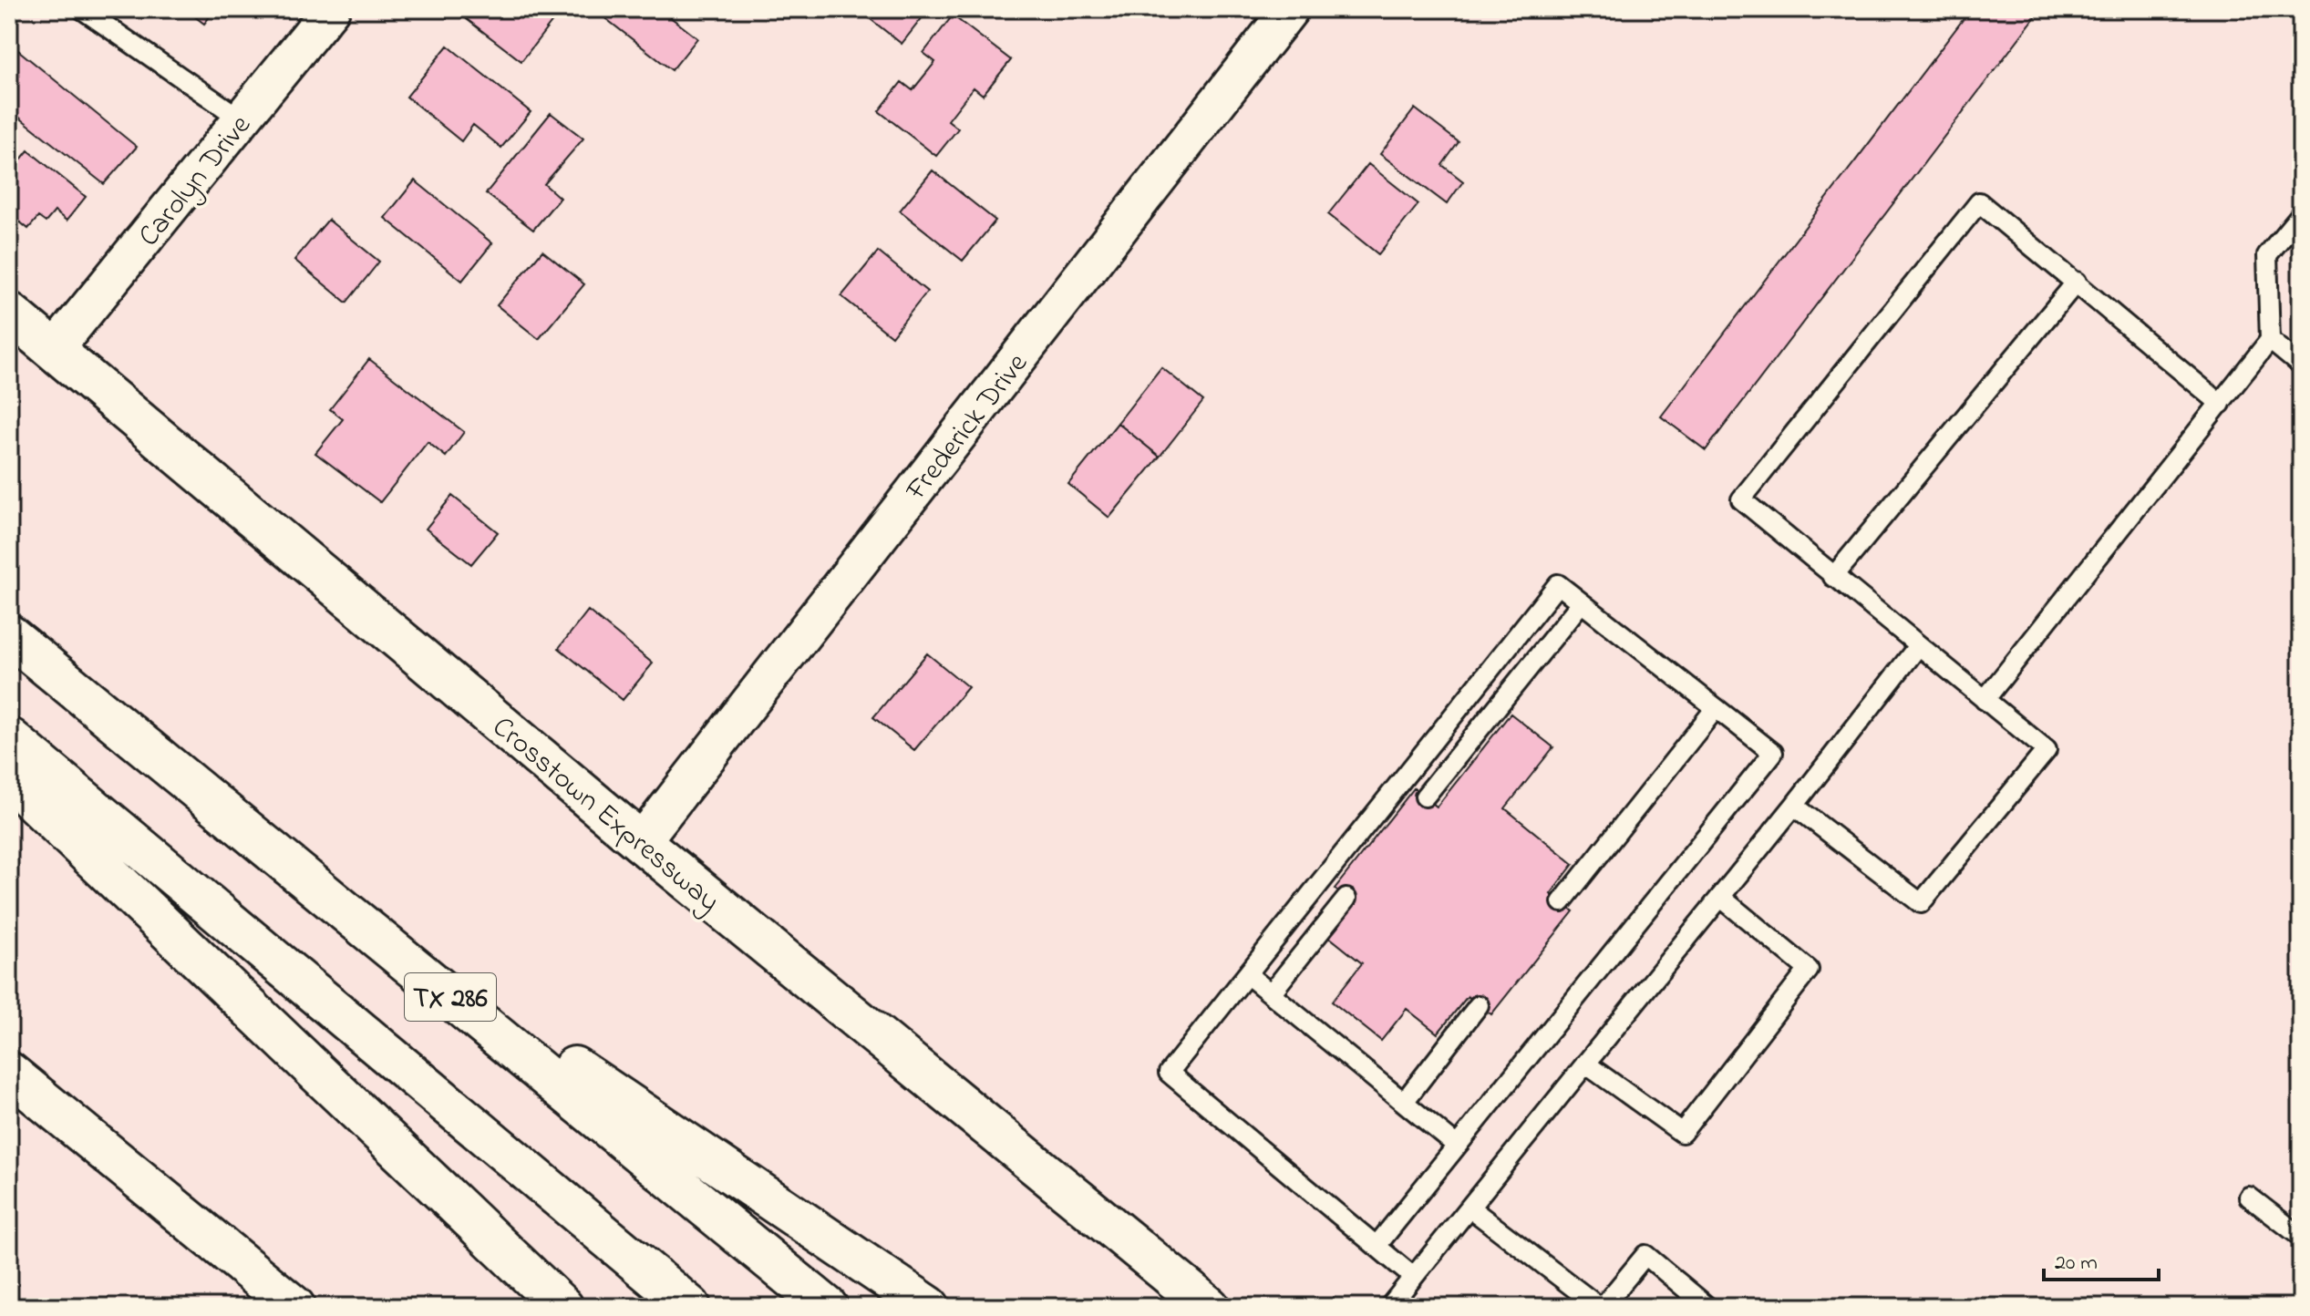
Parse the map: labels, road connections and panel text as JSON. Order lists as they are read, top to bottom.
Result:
{
  "streets": {
    "main road": ["Crosstown Expressway", "TX 286"],
    "street": ["Carolyn Drive", "Frederick Drive"]
  },
  "crossings": [
    ["Carolyn Drive", "Crosstown Expressway"],
    ["Frederick Drive", "Crosstown Expressway"]
  ],
  "scale_bar": "20 m"
}
